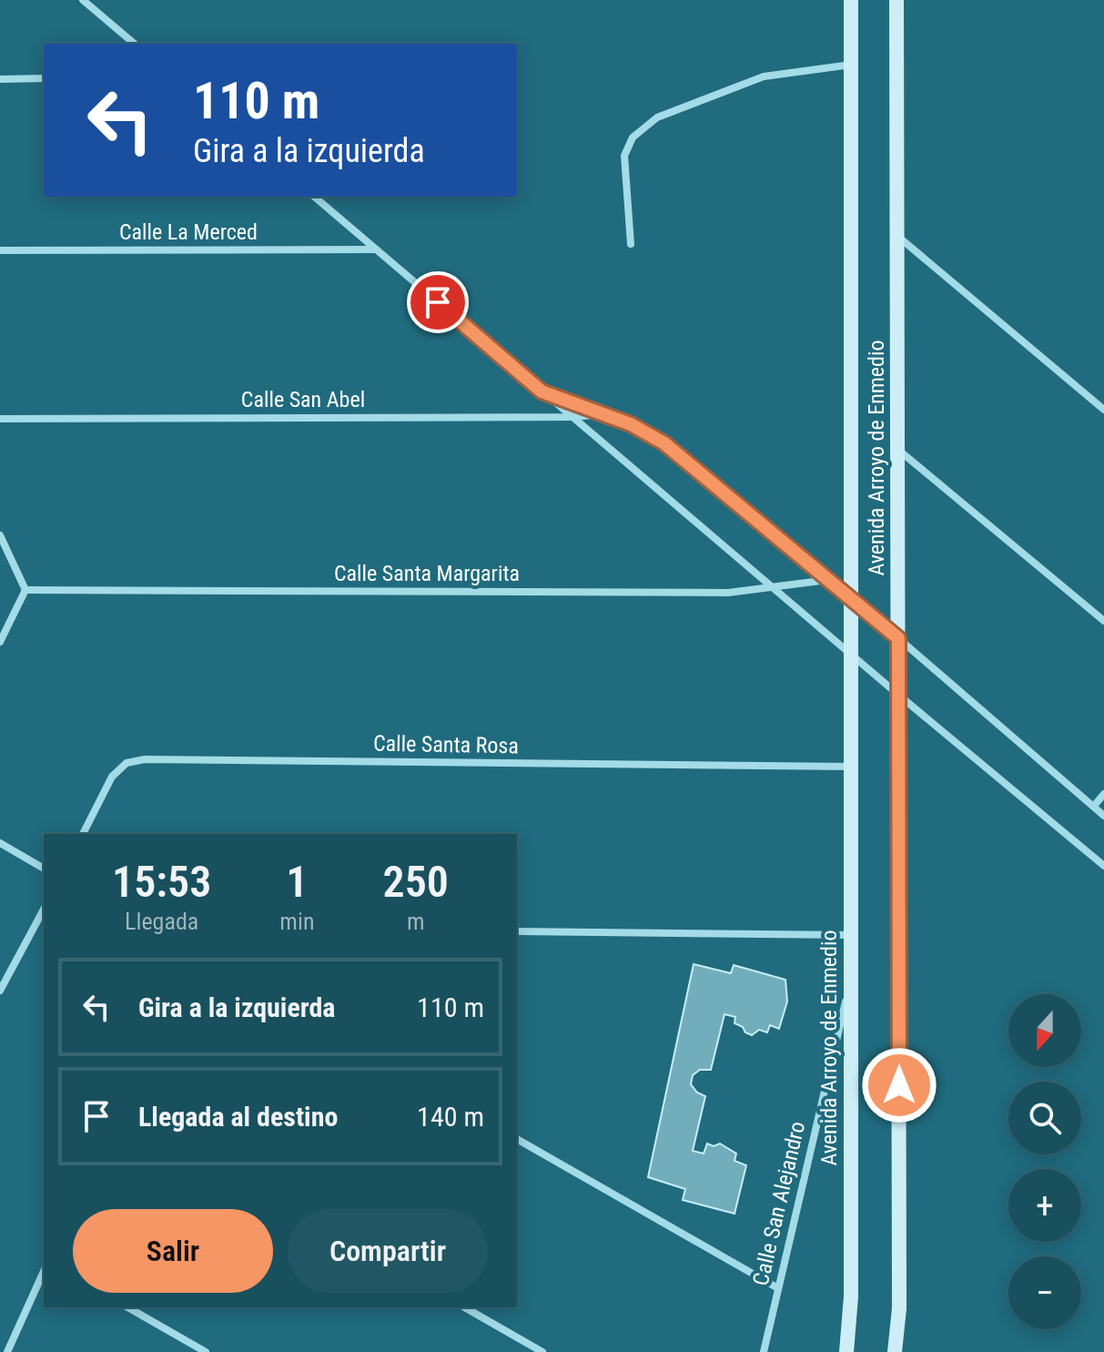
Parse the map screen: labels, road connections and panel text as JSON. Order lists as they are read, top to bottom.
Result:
{
  "streets": {
    "street": [
      "Calle La Merced",
      "Calle San Abel",
      "Avenida Arroyo de Enmedio",
      "Calle Santa Margarita",
      "Calle Santa Rosa",
      "Calle San Alejandro"
    ]
  },
  "crossings": [
    ["Avenida Arroyo de Enmedio", "Calle Santa Rosa"],
    ["Avenida Arroyo de Enmedio", "Calle San Alejandro"]
  ],
  "north": "bottom",
  "page": {
    "turn": ["110 m", "Gira a la izquierda"],
    "eta": [
      "15:53",
      "Llegada",
      "1",
      "min",
      "250",
      "m"
    ],
    "list": [
      {
        "name": "Gira a la izquierda",
        "value": "110 m"
      },
      {
        "name": "Llegada al destino",
        "value": "140 m"
      }
    ],
    "map_buttons": ["+", "−"],
    "buttons": ["Salir", "Compartir"]
  }
}
